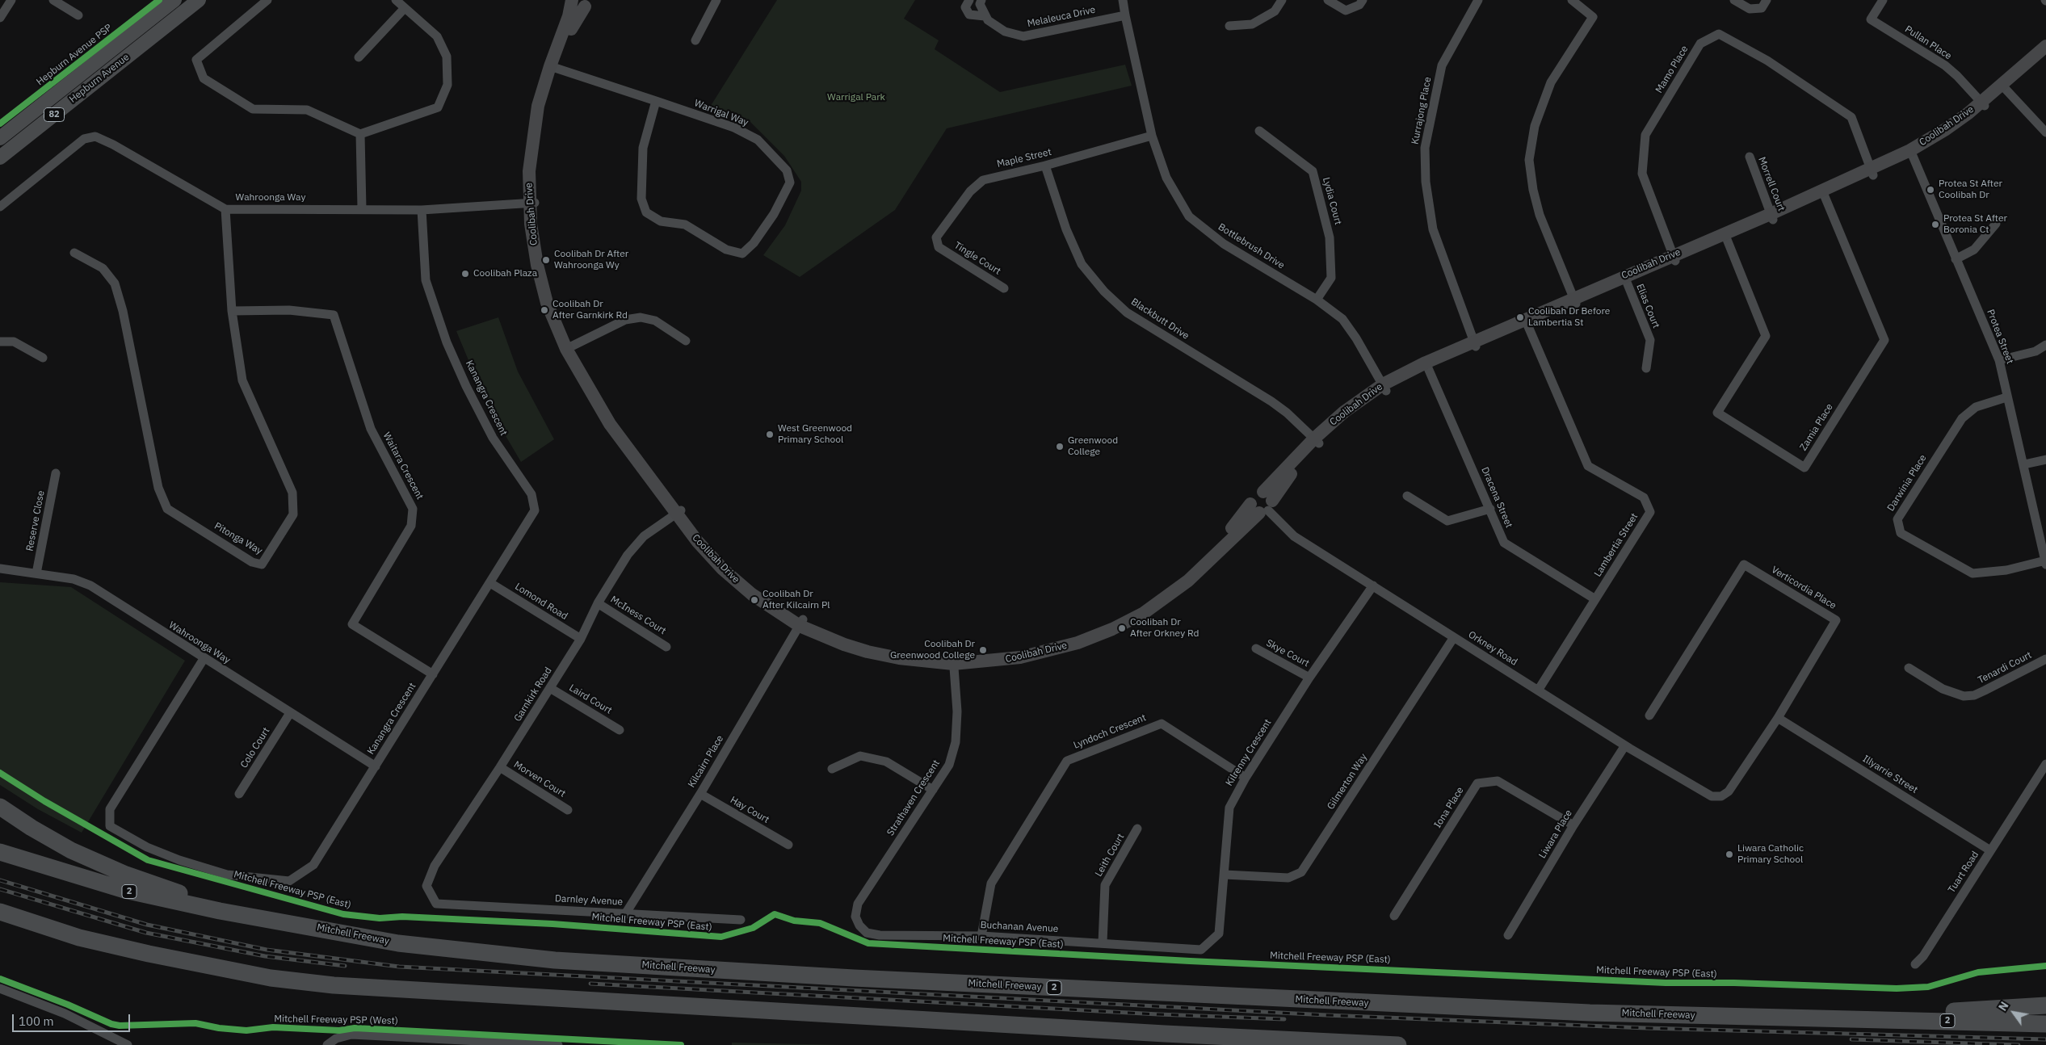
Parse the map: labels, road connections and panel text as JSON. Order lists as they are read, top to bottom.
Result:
{
  "streets": {
    "highway": ["2", "Mitchell Freeway"],
    "main road": ["Hepburn Avenue", "82", "Coolibah Drive"],
    "street": [
      "Melaleuca Drive",
      "Pullan Place",
      "Mamo Place",
      "Kurrajong Place",
      "Warrigal Way",
      "Maple Street",
      "Morrell Court",
      "Wahroonga Way",
      "Lydia Court",
      "Bottlebrush Drive",
      "Tingle Court",
      "Elias Court",
      "Blackbutt Drive",
      "Protea Street",
      "Kanangra Crescent",
      "Zamia Place",
      "Waitara Crescent",
      "Darwinia Place",
      "Dracena Street",
      "Reserve Close",
      "Pitonga Way",
      "Lambertia Street",
      "Verticordia Place",
      "Lomond Road",
      "McIness Court",
      "Orkney Road",
      "Skye Court",
      "Tenardi Court",
      "Garnkirk Road",
      "Laird Court",
      "Lyndoch Crescent",
      "Colo Court",
      "Kilrenny Crescent",
      "Kilcairn Place",
      "Illyarrie Street",
      "Morven Court",
      "Gilmerton Way",
      "Strathaven Crescent",
      "Iona Place",
      "Hay Court",
      "Liwara Place",
      "Leith Court",
      "Tuart Road",
      "Darnley Avenue",
      "Buchanan Avenue"
    ],
    "cycle path": ["Hepburn Avenue PSP", "Mitchell Freeway PSP (East)", "Mitchell Freeway PSP (West)"]
  },
  "crossings": [
    ["Melaleuca Drive", "Bottlebrush Drive"],
    ["Pullan Place", "Coolibah Drive"],
    ["Mamo Place", "Coolibah Drive"],
    ["Kurrajong Place", "Coolibah Drive"],
    ["Warrigal Way", "Coolibah Drive"],
    ["Coolibah Drive", "Morrell Court"],
    ["Coolibah Drive", "Wahroonga Way"],
    ["Coolibah Drive", "Bottlebrush Drive"],
    ["Coolibah Drive", "Elias Court"],
    ["Coolibah Drive", "Blackbutt Drive"],
    ["Coolibah Drive", "Protea Street"],
    ["Coolibah Drive", "Zamia Place"],
    ["Coolibah Drive", "Dracena Street"],
    ["Coolibah Drive", "Lambertia Street"],
    ["Coolibah Drive", "Orkney Road"],
    ["Coolibah Drive", "Garnkirk Road"],
    ["Coolibah Drive", "Kilcairn Place"],
    ["Coolibah Drive", "Strathaven Crescent"],
    ["Maple Street", "Bottlebrush Drive"],
    ["Maple Street", "Tingle Court"],
    ["Maple Street", "Blackbutt Drive"],
    ["Wahroonga Way", "Kanangra Crescent"],
    ["Wahroonga Way", "Reserve Close"],
    ["Wahroonga Way", "Pitonga Way"],
    ["Wahroonga Way", "Colo Court"],
    ["Lydia Court", "Bottlebrush Drive"],
    ["Protea Street", "Darwinia Place"],
    ["Kanangra Crescent", "Waitara Crescent"],
    ["Kanangra Crescent", "Lomond Road"],
    ["Waitara Crescent", "Pitonga Way"],
    ["Dracena Street", "Lambertia Street"],
    ["Lambertia Street", "Orkney Road"],
    ["Verticordia Place", "Orkney Road"],
    ["Verticordia Place", "Illyarrie Street"],
    ["Lomond Road", "Garnkirk Road"],
    ["McIness Court", "Garnkirk Road"],
    ["Orkney Road", "Kilrenny Crescent"],
    ["Orkney Road", "Gilmerton Way"],
    ["Orkney Road", "Liwara Place"],
    ["Skye Court", "Kilrenny Crescent"],
    ["Garnkirk Road", "Laird Court"],
    ["Garnkirk Road", "Morven Court"],
    ["Garnkirk Road", "Darnley Avenue"],
    ["Lyndoch Crescent", "Kilrenny Crescent"],
    ["Lyndoch Crescent", "Buchanan Avenue"],
    ["Kilrenny Crescent", "Gilmerton Way"],
    ["Kilrenny Crescent", "Buchanan Avenue"],
    ["Kilcairn Place", "Hay Court"],
    ["Kilcairn Place", "Darnley Avenue"],
    ["Illyarrie Street", "Tuart Road"],
    ["Strathaven Crescent", "Buchanan Avenue"],
    ["Iona Place", "Liwara Place"],
    ["Leith Court", "Buchanan Avenue"]
  ],
  "parks": ["Warrigal Park"],
  "places": [
    "Protea St After Coolibah Dr",
    "Protea St After Boronia Ct",
    "Coolibah Dr After Wahroonga Wy",
    "Coolibah Plaza",
    "Coolibah Dr After Garnkirk Rd",
    "Coolibah Dr Before Lambertia St",
    "West Greenwood Primary School",
    "Greenwood College",
    "Coolibah Dr After Kilcairn Pl",
    "Coolibah Dr After Orkney Rd",
    "Coolibah Dr Greenwood College",
    "Liwara Catholic Primary School"
  ],
  "scale_bar": "100 m",
  "north": "top left"
}
